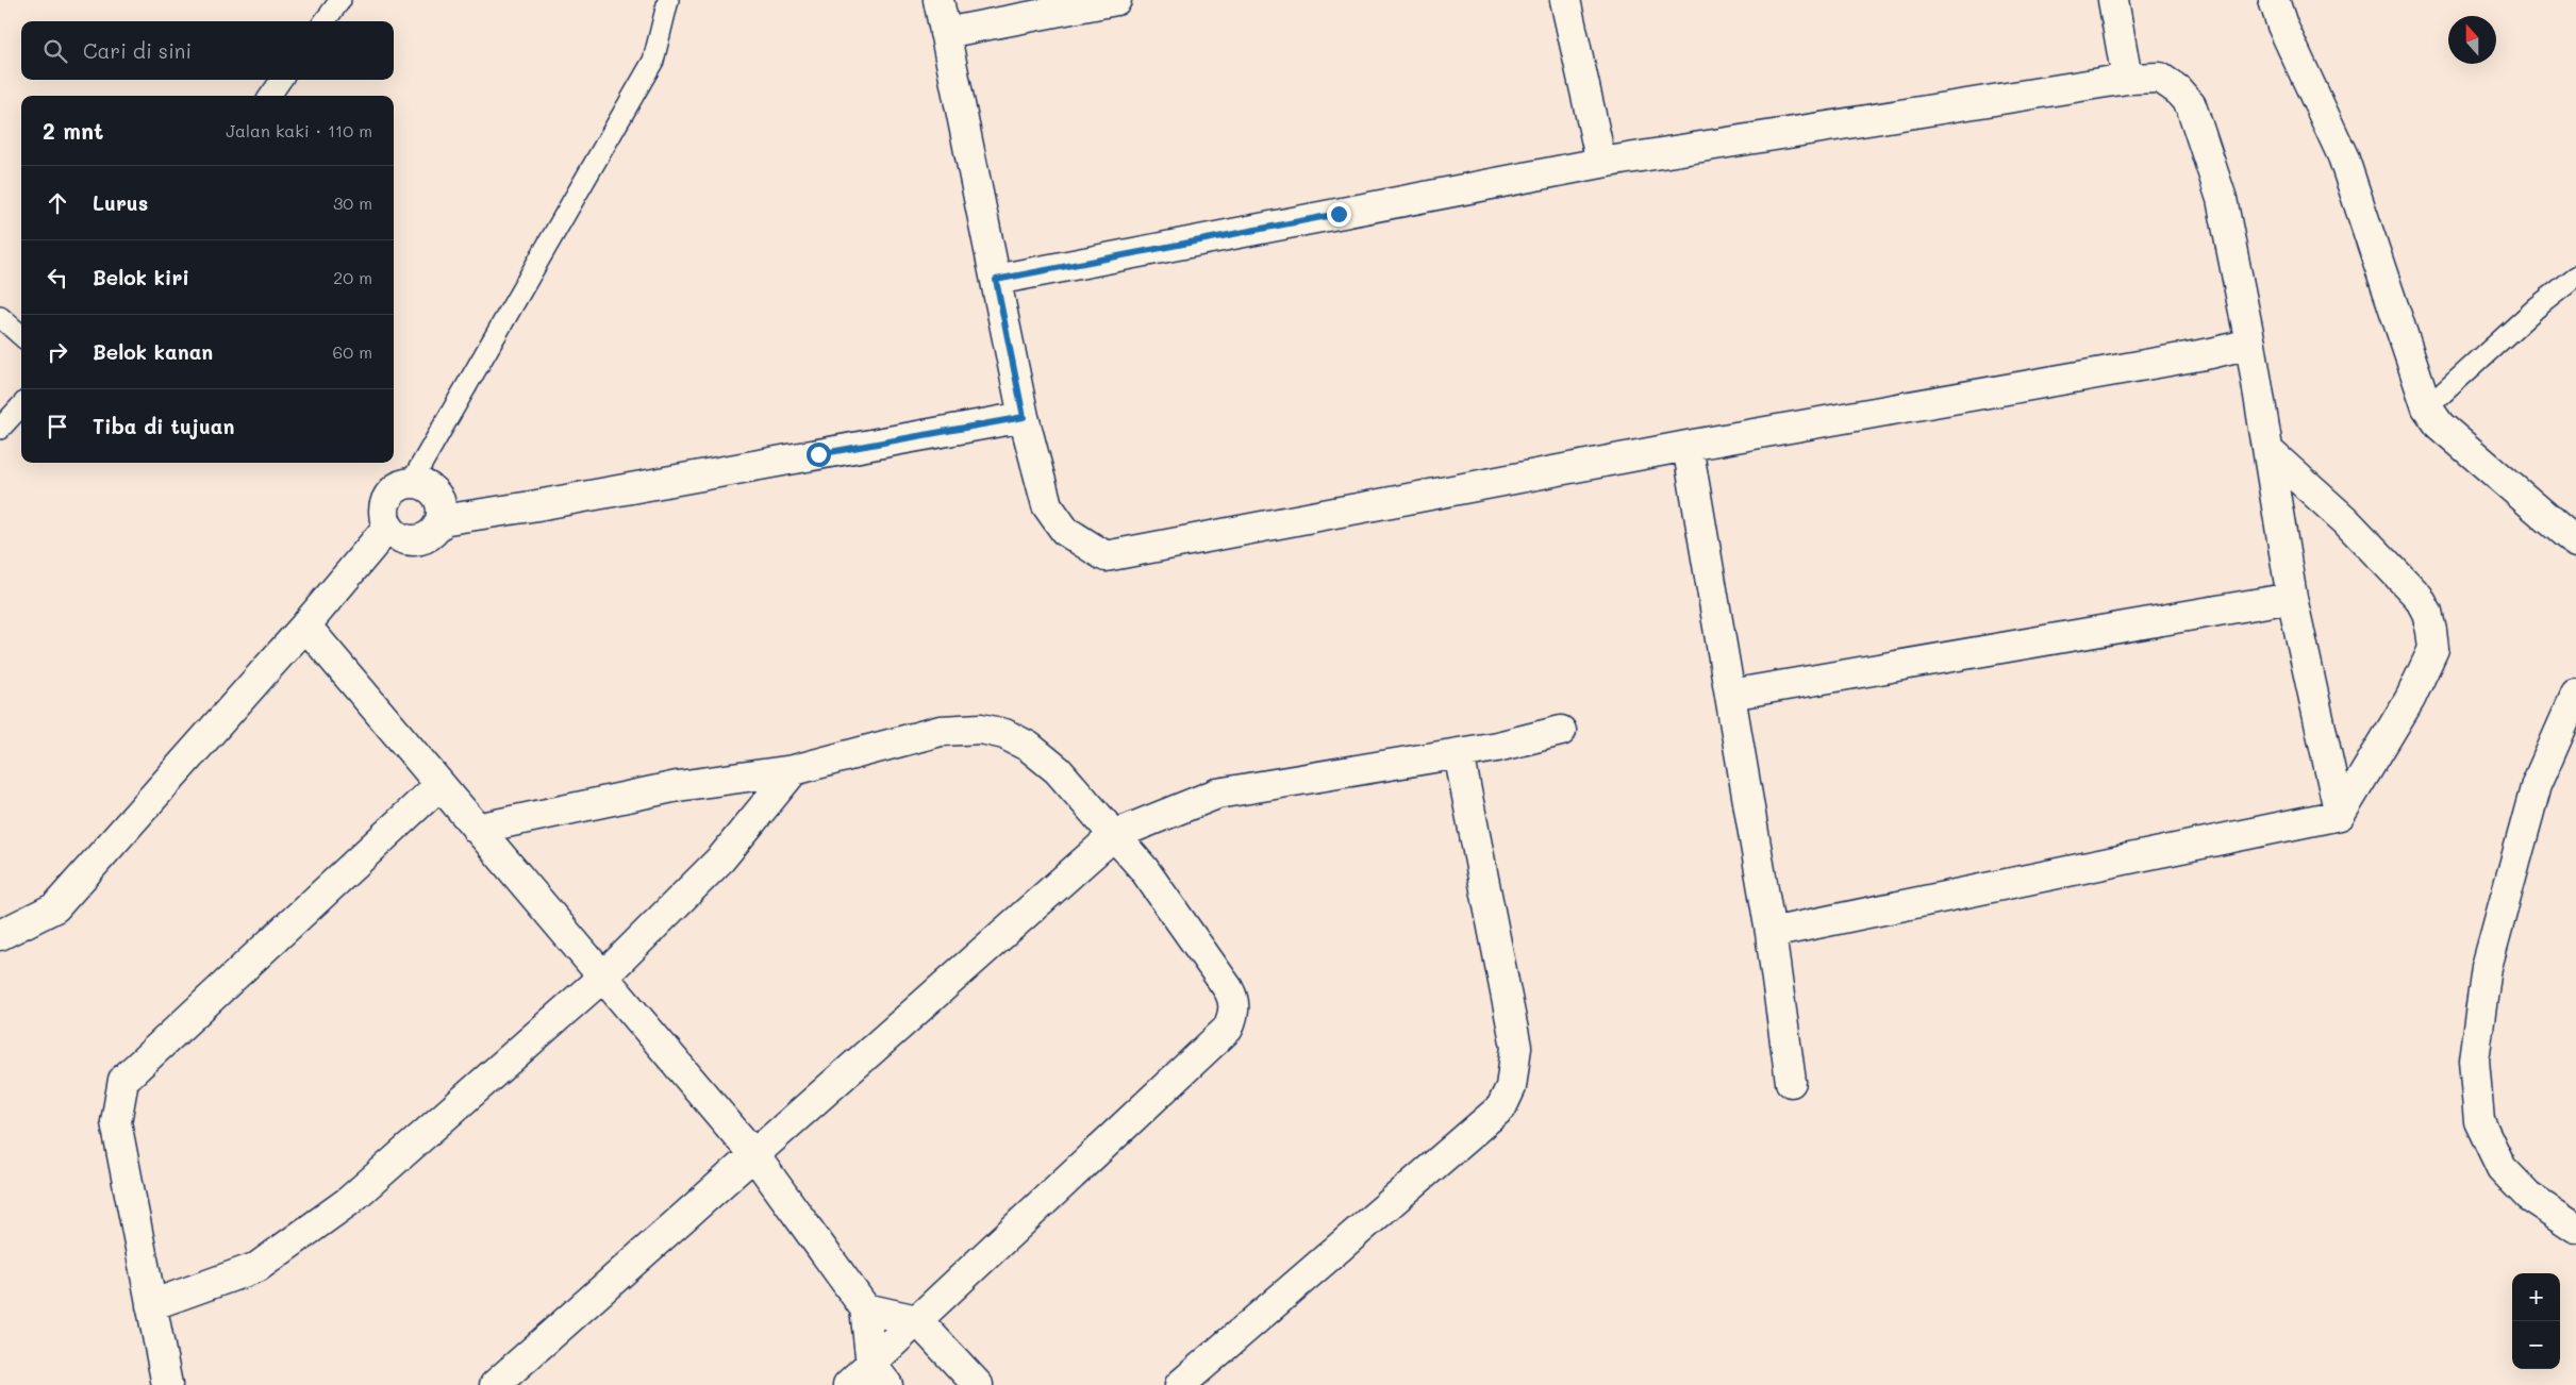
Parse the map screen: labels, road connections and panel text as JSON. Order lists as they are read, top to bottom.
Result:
{
  "north": "top",
  "page": {
    "search": "Cari di sini",
    "heading": ["2 mnt", "Jalan kaki · 110 m"],
    "list": [
      ["Lurus", "30 m"],
      ["Belok kiri", "20 m"],
      ["Belok kanan", "60 m"],
      "Tiba di tujuan"
    ],
    "map_buttons": ["+", "−"]
  }
}
